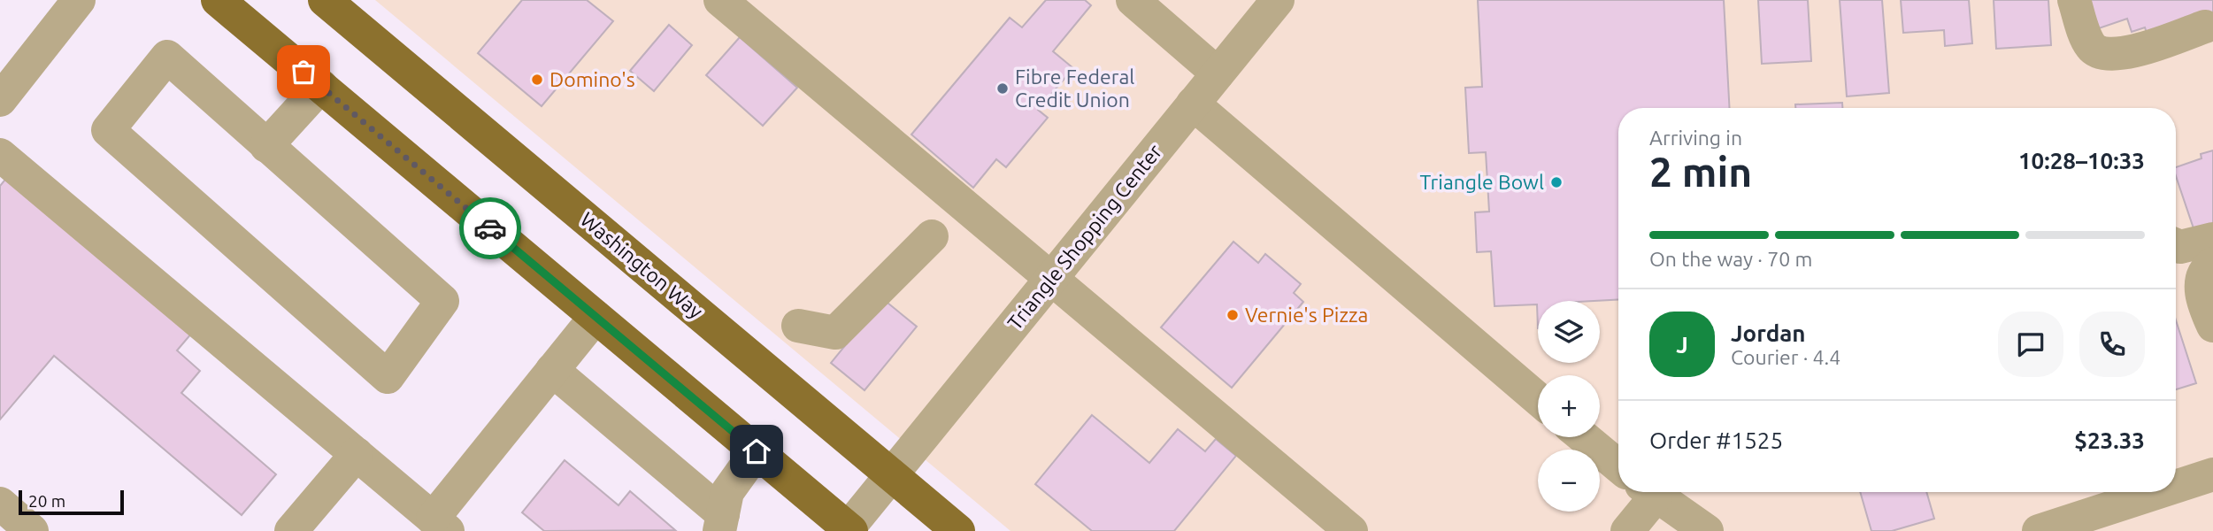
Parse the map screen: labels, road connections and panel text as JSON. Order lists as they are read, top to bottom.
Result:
{
  "streets": {
    "main road": ["Washington Way"],
    "street": ["Triangle Shopping Center"]
  },
  "crossings": [
    ["Triangle Shopping Center", "Washington Way"]
  ],
  "places": [
    "Domino's",
    "Fibre Federal Credit Union",
    "Triangle Bowl",
    "Vernie's Pizza"
  ],
  "scale_bar": "20 m",
  "page": {
    "heading": ["2 min", "Arriving in", "10:28–10:33"],
    "panel": [
      "Jordan",
      "Courier · 4.4",
      "Order #1525",
      "$23.33"
    ],
    "bar": "On the way · 70 m",
    "map_buttons": ["+", "−"],
    "round": "J",
    "scale": "20 m"
  }
}
